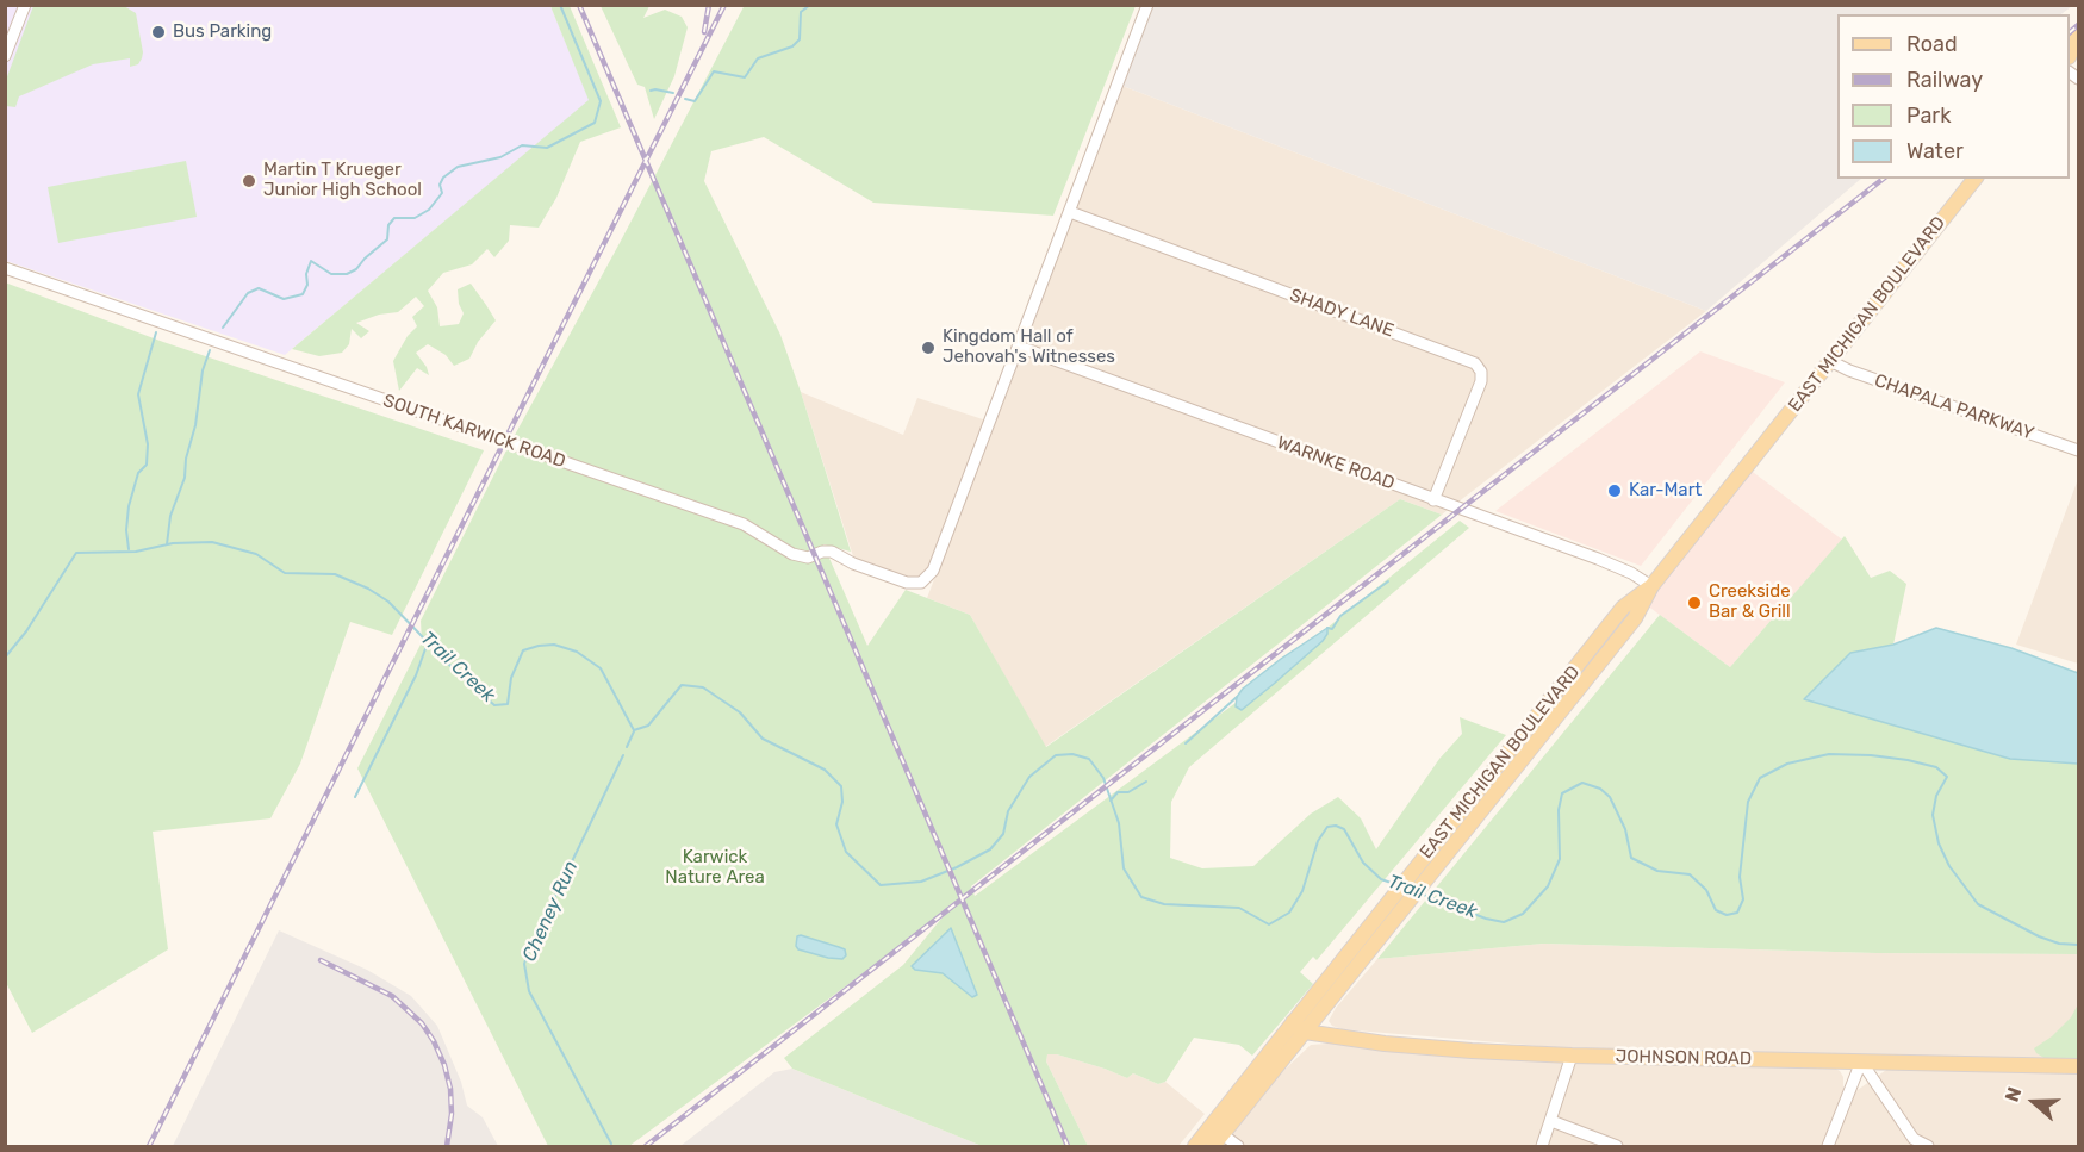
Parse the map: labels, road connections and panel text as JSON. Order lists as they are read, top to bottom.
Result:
{
  "streets": {
    "main road": ["EAST MICHIGAN BOULEVARD", "JOHNSON ROAD"],
    "street": [
      "SHADY LANE",
      "CHAPALA PARKWAY",
      "SOUTH KARWICK ROAD",
      "WARNKE ROAD"
    ]
  },
  "crossings": [
    ["SHADY LANE", "WARNKE ROAD"],
    ["EAST MICHIGAN BOULEVARD", "CHAPALA PARKWAY"],
    ["EAST MICHIGAN BOULEVARD", "WARNKE ROAD"],
    ["EAST MICHIGAN BOULEVARD", "JOHNSON ROAD"],
    ["SOUTH KARWICK ROAD", "WARNKE ROAD"]
  ],
  "water": ["Trail Creek", "Cheney Run"],
  "parks": ["Karwick Nature Area"],
  "places": [
    "Bus Parking",
    "Martin T Krueger Junior High School",
    "Kingdom Hall of Jehovah's Witnesses",
    "Kar-Mart",
    "Creekside Bar & Grill"
  ],
  "legend": [
    "Road",
    "Railway",
    "Park",
    "Water"
  ],
  "north": "left"
}
